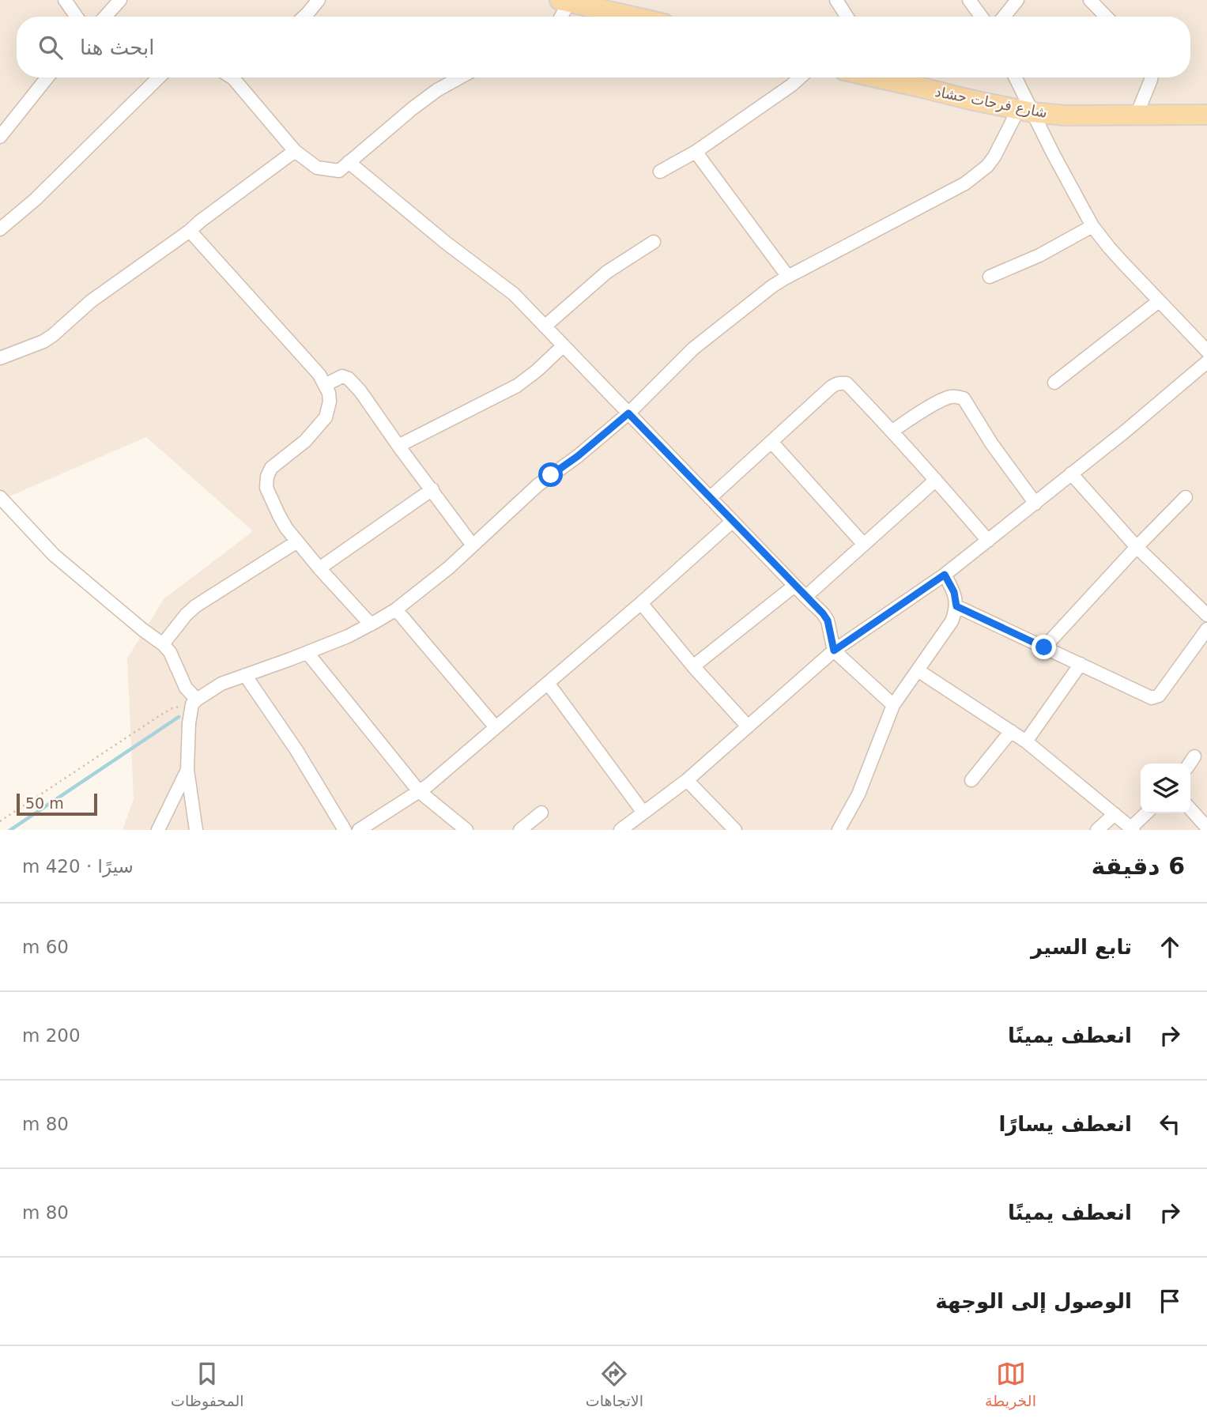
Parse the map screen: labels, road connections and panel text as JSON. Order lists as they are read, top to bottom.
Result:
{
  "streets": {
    "main road": ["شارع فرحات حشاد"]
  },
  "scale_bar": "50 m",
  "page": {
    "search": "ابحث هنا",
    "scale": "50 m",
    "heading": ["6 دقيقة", "سيرًا · 420 m"],
    "list": [
      ["تابع السير", "60 m"],
      ["انعطف يمينًا", "200 m"],
      ["انعطف يسارًا", "80 m"],
      ["انعطف يمينًا", "80 m"],
      "الوصول إلى الوجهة"
    ],
    "nav": ["الخريطة", "الاتجاهات", "المحفوظات"]
  }
}
